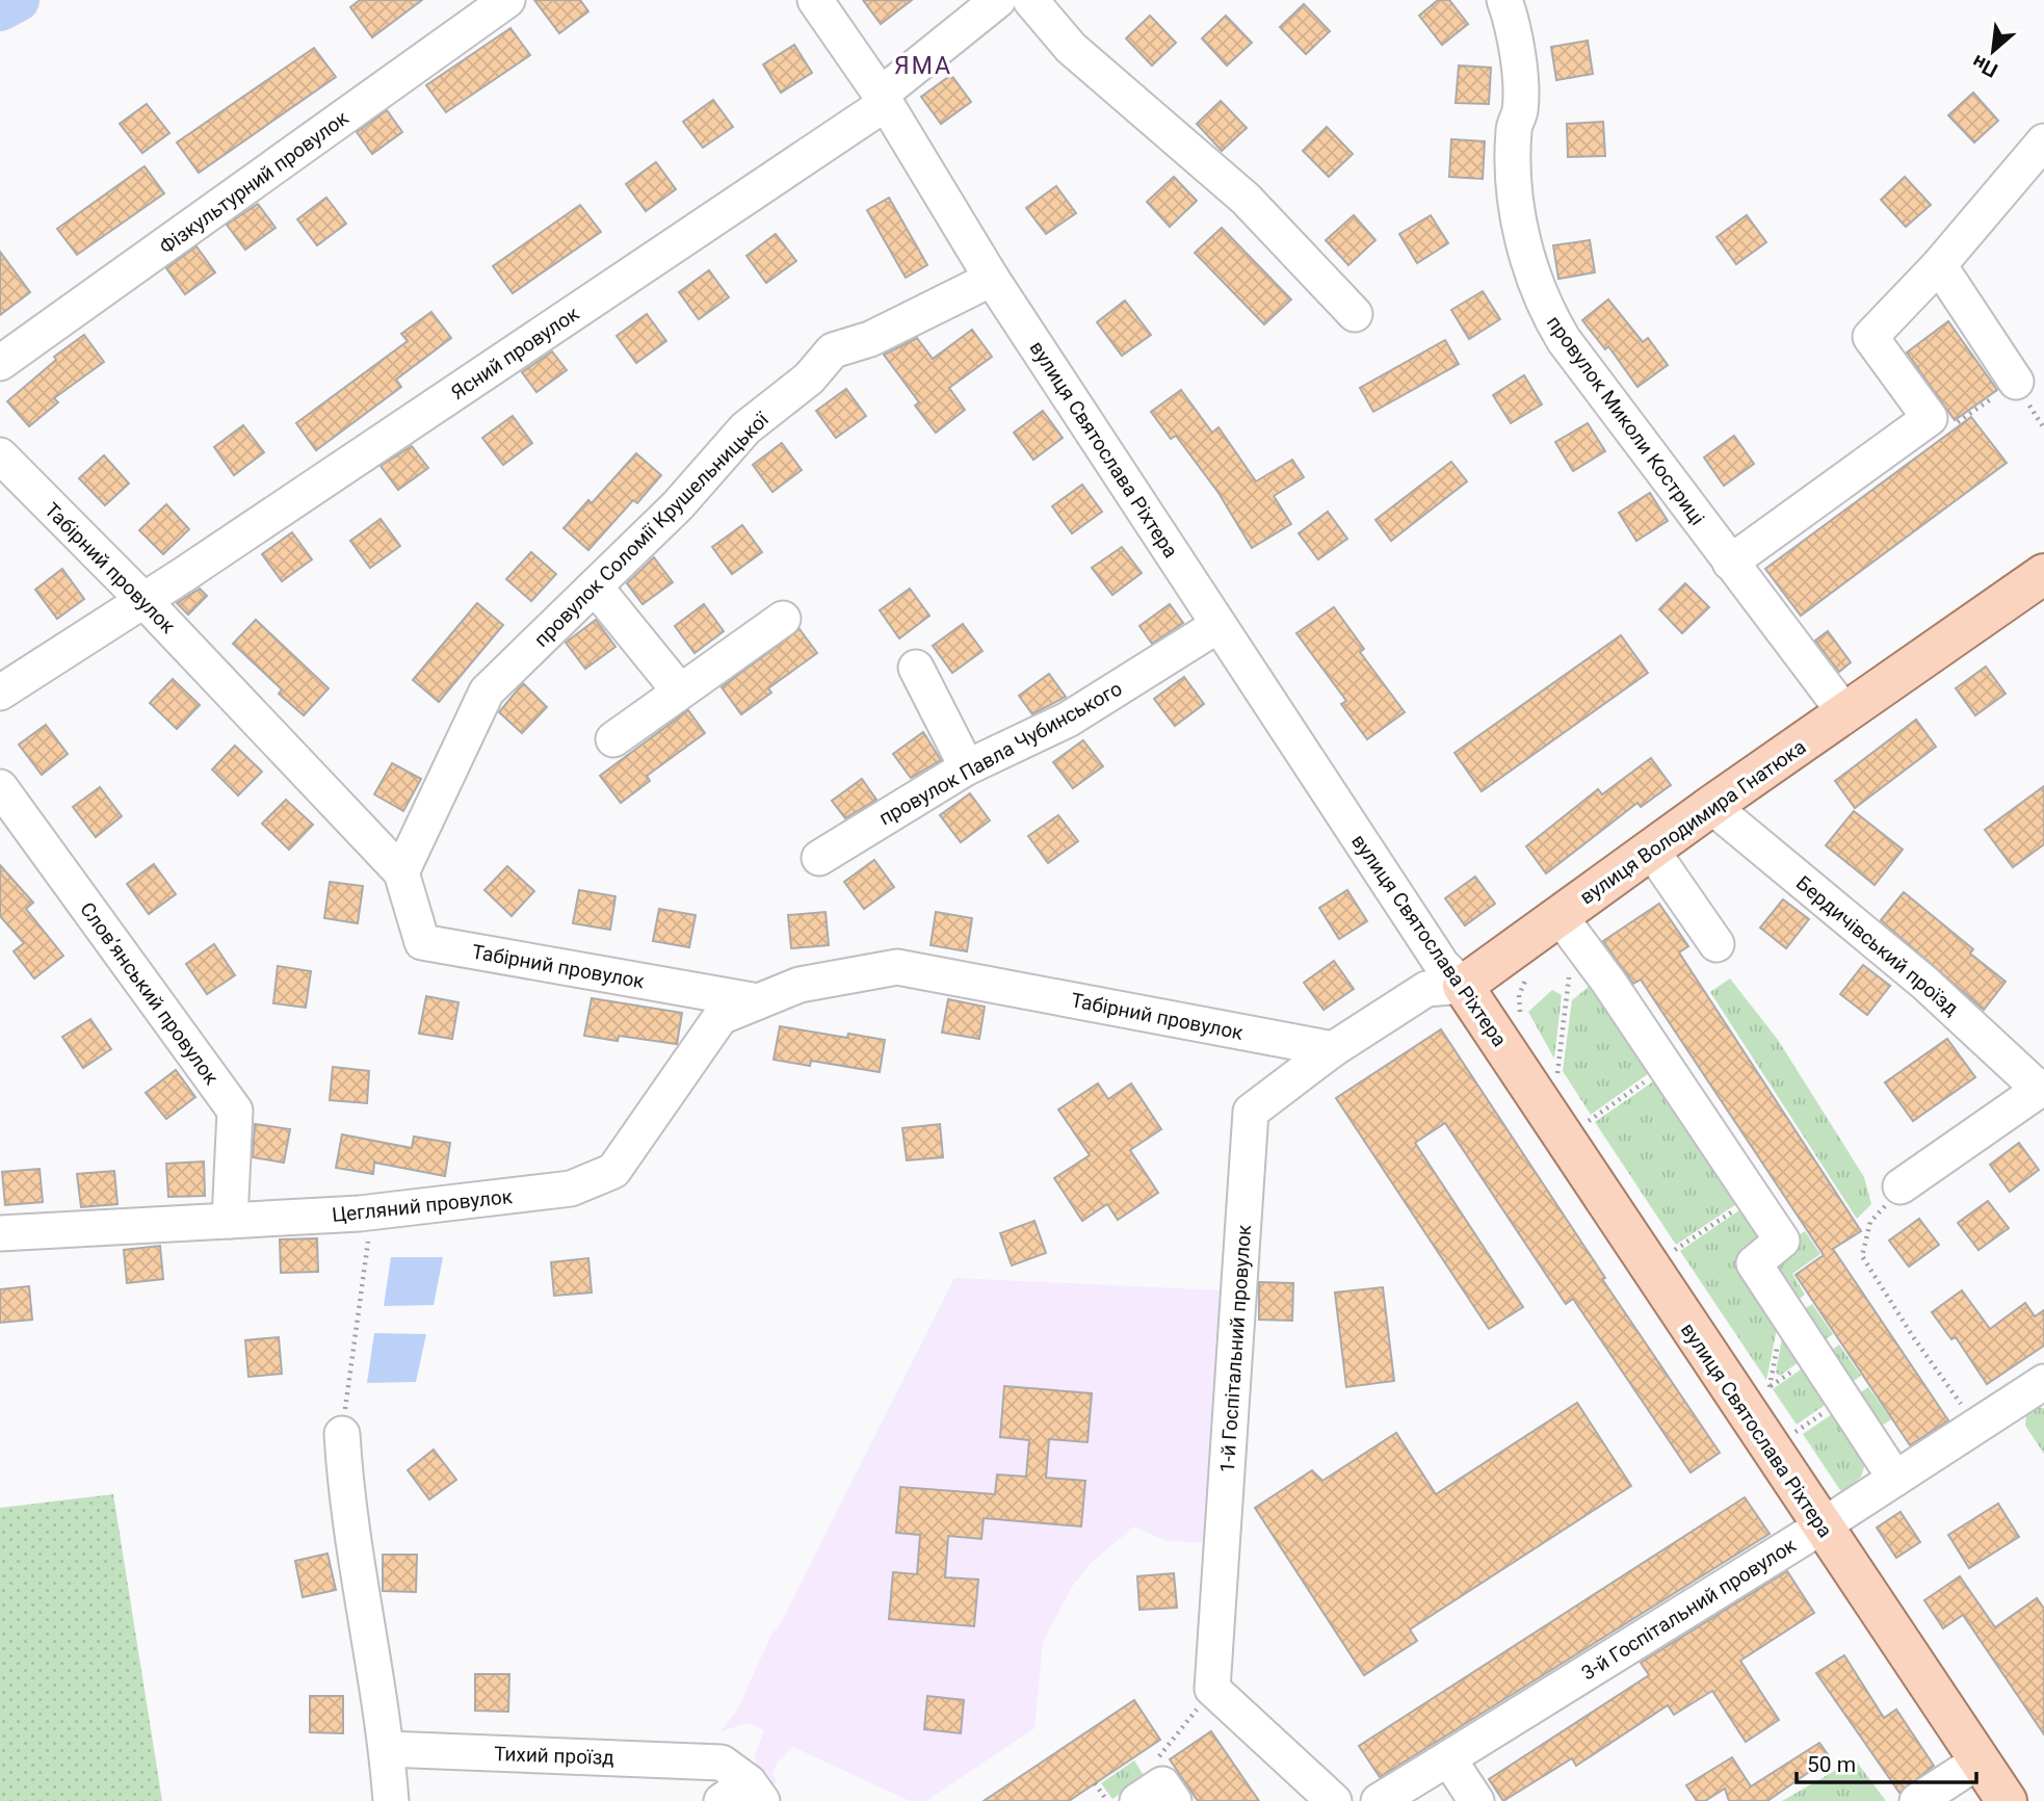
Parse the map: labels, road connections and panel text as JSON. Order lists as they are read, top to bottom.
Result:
{
  "streets": {
    "main road": ["вулиця Святослава Ріхтера", "вулиця Володимира Гнатюка"],
    "street": [
      "Фізкультурний провулок",
      "Ясний провулок",
      "провулок Миколи Костриці",
      "провулок Соломії Крушельницької",
      "Табірний провулок",
      "провулок Павла Чубинського",
      "Бердичівський проїзд",
      "Словʼянський провулок",
      "Цегляний провулок",
      "1-й Госпітальний провулок",
      "3-й Госпітальний провулок",
      "Тихий проїзд"
    ]
  },
  "crossings": [
    ["Ясний провулок", "вулиця Святослава Ріхтера"],
    ["Ясний провулок", "Табірний провулок"],
    ["провулок Миколи Костриці", "вулиця Володимира Гнатюка"],
    ["вулиця Святослава Ріхтера", "провулок Соломії Крушельницької"],
    ["вулиця Святослава Ріхтера", "провулок Павла Чубинського"],
    ["вулиця Святослава Ріхтера", "вулиця Володимира Гнатюка"],
    ["вулиця Святослава Ріхтера", "3-й Госпітальний провулок"],
    ["провулок Соломії Крушельницької", "Табірний провулок"],
    ["Табірний провулок", "Цегляний провулок"],
    ["Табірний провулок", "1-й Госпітальний провулок"],
    ["вулиця Володимира Гнатюка", "Бердичівський проїзд"],
    ["Словʼянський провулок", "Цегляний провулок"]
  ],
  "districts": ["ЯМА"],
  "scale_bar": "50 m",
  "north": "bottom left"
}
